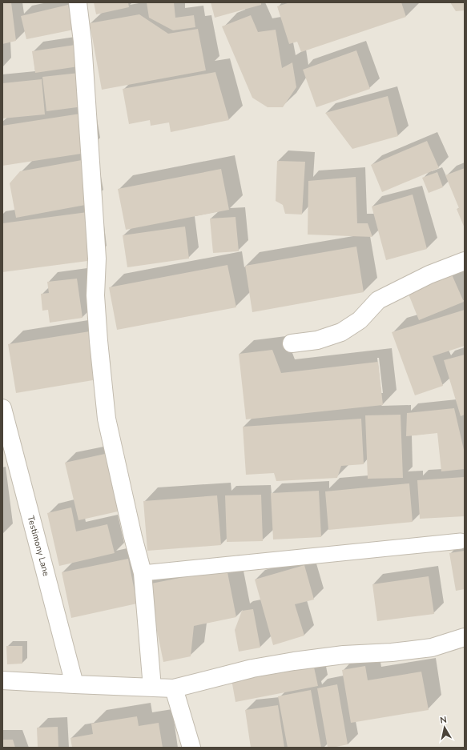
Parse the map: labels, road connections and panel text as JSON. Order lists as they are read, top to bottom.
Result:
{
  "streets": {
    "street": ["Testimony Lane"]
  },
  "north": "top"
}
